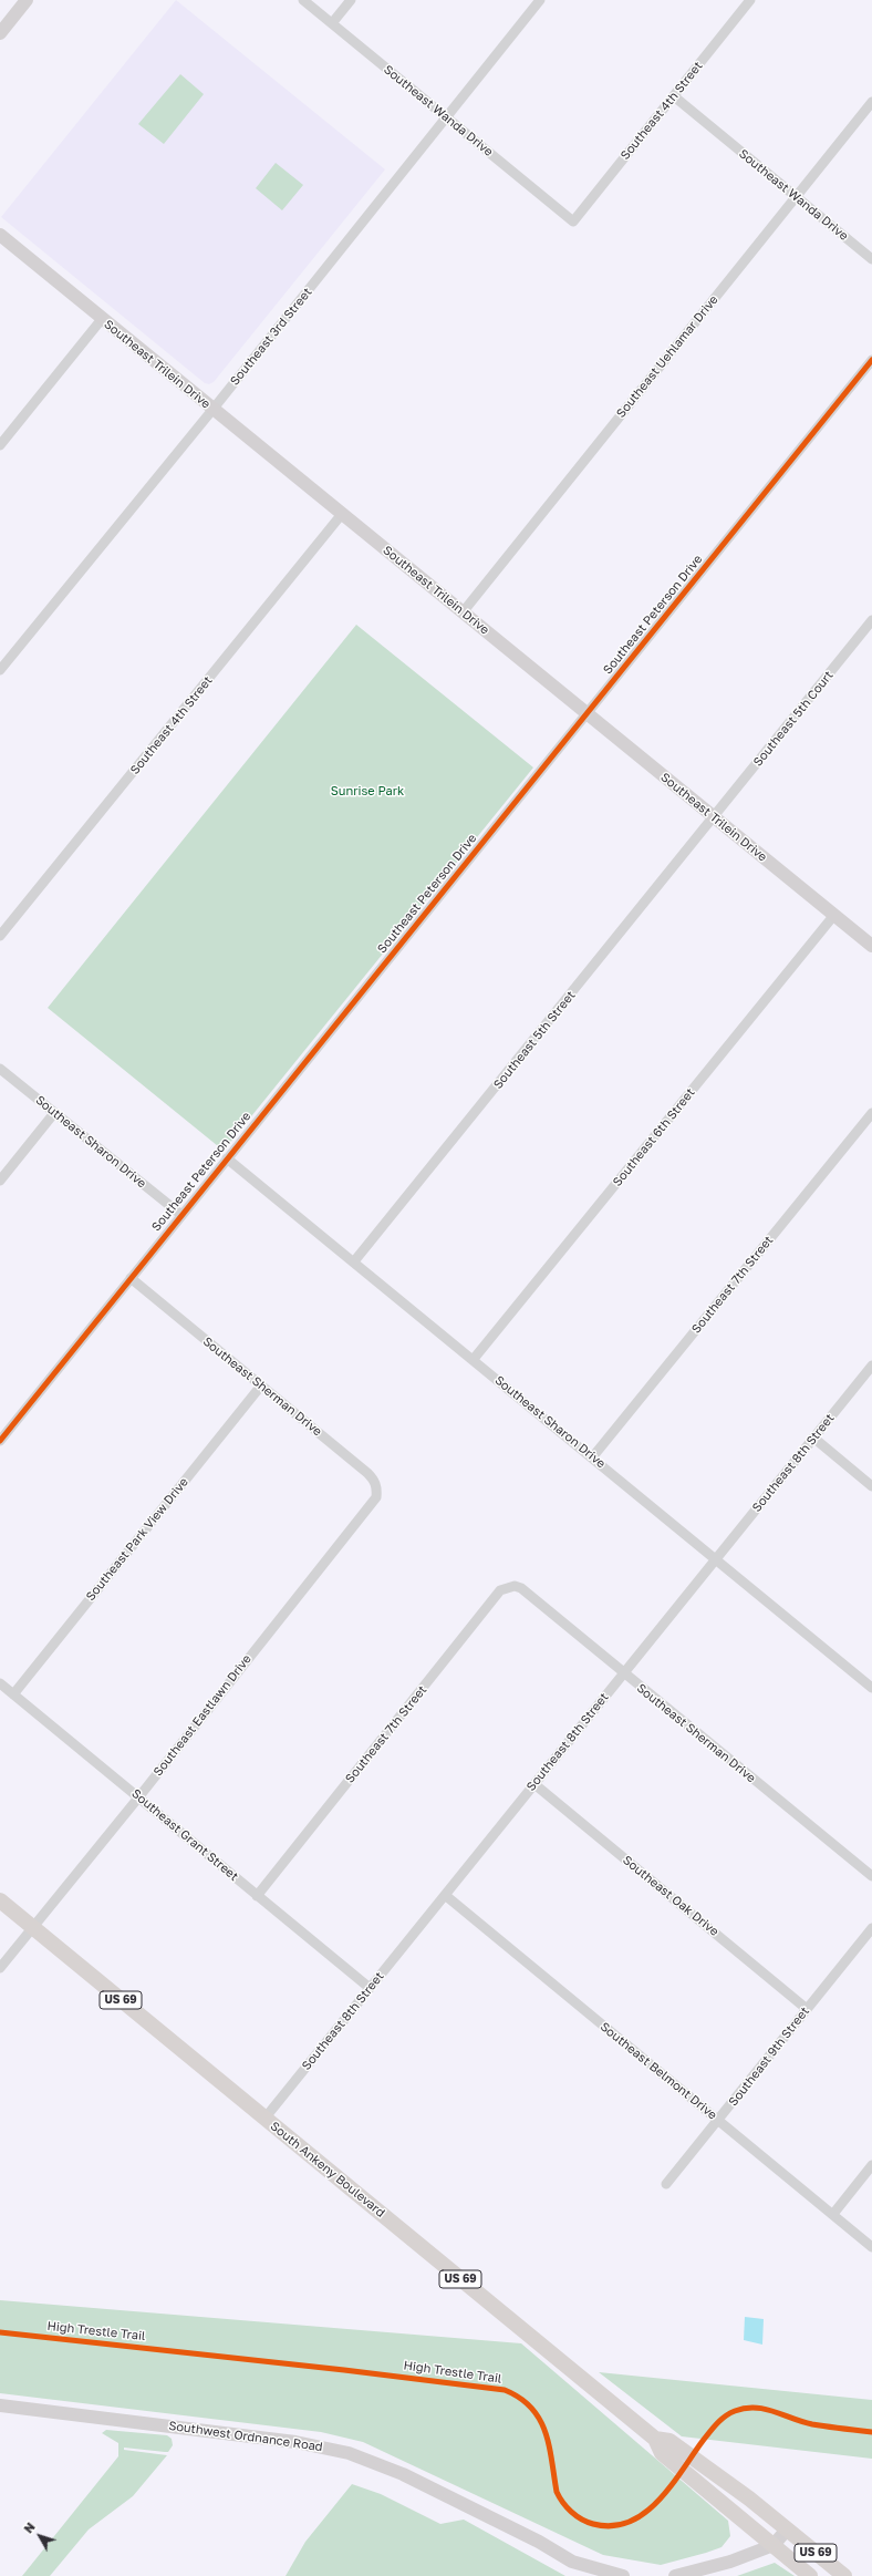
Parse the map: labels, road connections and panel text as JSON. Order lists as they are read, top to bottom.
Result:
{
  "streets": {
    "main road": ["US 69", "South Ankeny Boulevard"],
    "street": [
      "Southeast Wanda Drive",
      "Southeast 4th Street",
      "Southeast 3rd Street",
      "Southeast Uehlamar Drive",
      "Southeast Trilein Drive",
      "Southeast Peterson Drive",
      "Southeast 5th Court",
      "Southeast 5th Street",
      "Southeast 6th Street",
      "Southeast Sharon Drive",
      "Southeast 7th Street",
      "Southeast Sherman Drive",
      "Southeast 8th Street",
      "Southeast Park View Drive",
      "Southeast Eastlawn Drive",
      "Southeast Grant Street",
      "Southeast Oak Drive",
      "Southeast 9th Street",
      "Southeast Belmont Drive",
      "Southwest Ordnance Road"
    ],
    "cycle path": ["High Trestle Trail"]
  },
  "crossings": [
    ["Southeast Wanda Drive", "Southeast 4th Street"],
    ["Southeast Wanda Drive", "Southeast 3rd Street"],
    ["Southeast Wanda Drive", "Southeast Uehlamar Drive"],
    ["Southeast 4th Street", "Southeast Trilein Drive"],
    ["Southeast 3rd Street", "Southeast Trilein Drive"],
    ["Southeast Uehlamar Drive", "Southeast Trilein Drive"],
    ["Southeast Trilein Drive", "Southeast Peterson Drive"],
    ["Southeast Trilein Drive", "Southeast 5th Court"],
    ["Southeast Trilein Drive", "Southeast 5th Street"],
    ["Southeast Trilein Drive", "Southeast 6th Street"],
    ["Southeast Peterson Drive", "Southeast Sharon Drive"],
    ["Southeast Peterson Drive", "Southeast Sherman Drive"],
    ["Southeast 5th Court", "Southeast 5th Street"],
    ["Southeast 5th Street", "Southeast Sharon Drive"],
    ["Southeast 6th Street", "Southeast Sharon Drive"],
    ["Southeast Sharon Drive", "Southeast 7th Street"],
    ["Southeast Sharon Drive", "Southeast 8th Street"],
    ["Southeast 7th Street", "Southeast Sherman Drive"],
    ["Southeast 7th Street", "Southeast Grant Street"],
    ["Southeast Sherman Drive", "Southeast 8th Street"],
    ["Southeast Sherman Drive", "Southeast Park View Drive"],
    ["Southeast Sherman Drive", "Southeast Eastlawn Drive"],
    ["Southeast 8th Street", "Southeast Grant Street"],
    ["Southeast 8th Street", "Southeast Oak Drive"],
    ["Southeast 8th Street", "Southeast Belmont Drive"],
    ["Southeast 8th Street", "South Ankeny Boulevard"],
    ["Southeast Park View Drive", "Southeast Grant Street"],
    ["Southeast Eastlawn Drive", "Southeast Grant Street"],
    ["Southeast Eastlawn Drive", "South Ankeny Boulevard"],
    ["Southeast Oak Drive", "Southeast 9th Street"],
    ["Southeast 9th Street", "Southeast Belmont Drive"]
  ],
  "parks": ["Sunrise Park"],
  "north": "top left"
}
